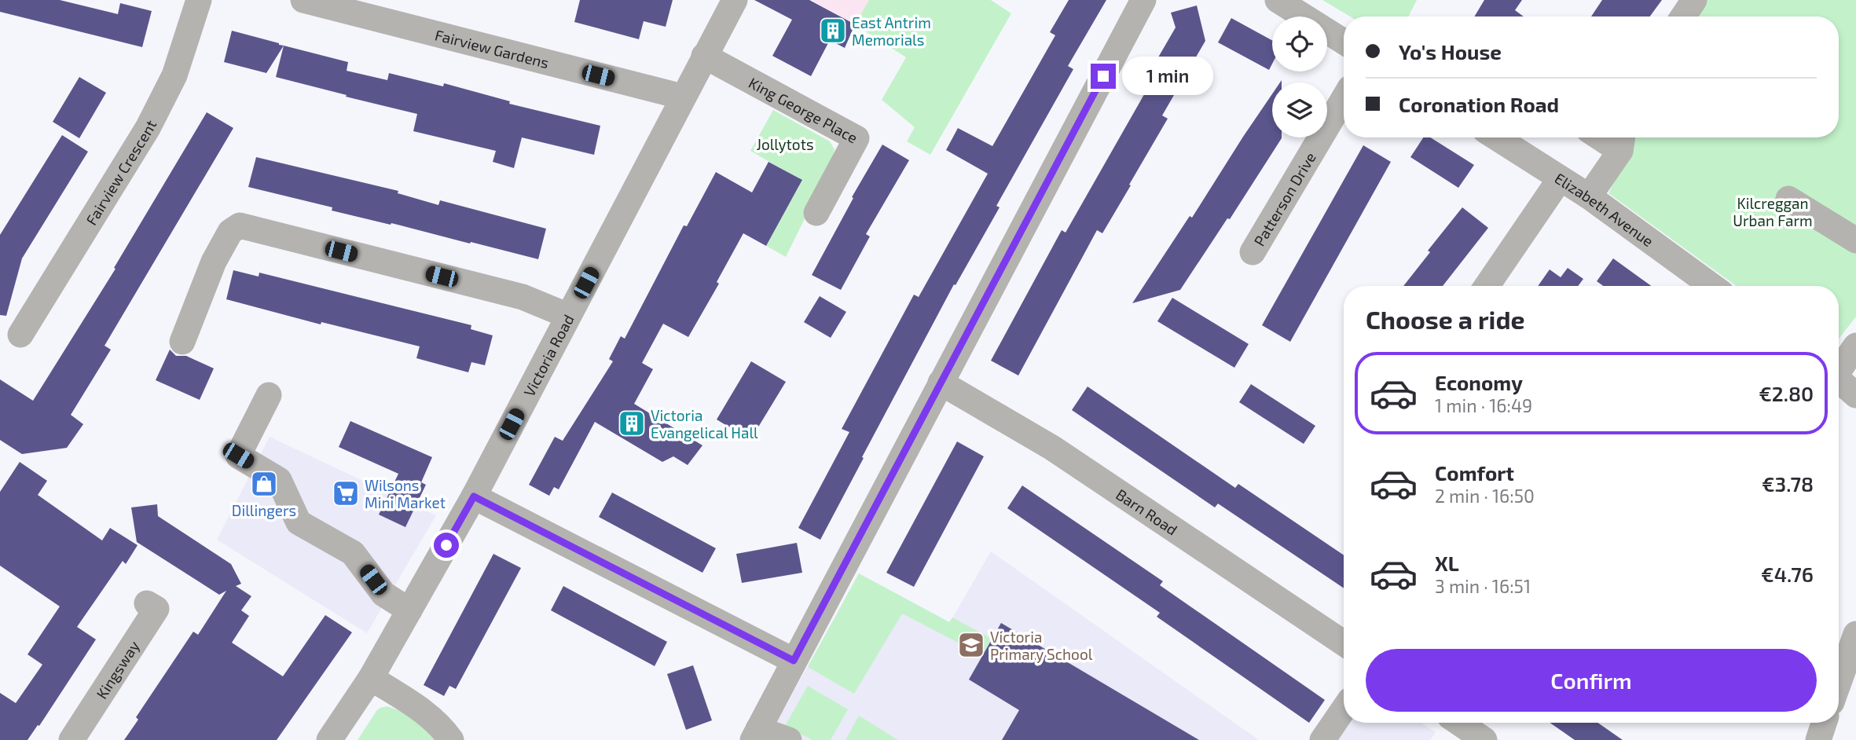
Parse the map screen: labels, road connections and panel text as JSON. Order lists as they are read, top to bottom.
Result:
{
  "streets": {
    "street": [
      "Fairview Gardens",
      "King George Place",
      "Fairview Crescent",
      "Patterson Drive",
      "Elizabeth Avenue",
      "Victoria Road",
      "Barn Road",
      "Kingsway"
    ]
  },
  "crossings": [
    ["Fairview Gardens", "Victoria Road"],
    ["King George Place", "Victoria Road"]
  ],
  "parks": ["Jollytots", "Kilcreggan Urban Farm"],
  "places": {
    "building": ["East Antrim Memorials", "Victoria Evangelical Hall"],
    "shop": ["Dillingers"],
    "supermarket": ["Wilsons Mini Market"],
    "school or university": ["Victoria Primary School"]
  },
  "page": {
    "banner": ["Yo's House", "Coronation Road"],
    "bubble": "1 min",
    "heading": "Choose a ride",
    "list": [
      {
        "name": "Economy",
        "note": "1 min · 16:49",
        "value": "€2.80"
      },
      {
        "name": "Comfort",
        "note": "2 min · 16:50",
        "value": "€3.78"
      },
      {
        "name": "XL",
        "note": "3 min · 16:51",
        "value": "€4.76"
      }
    ],
    "buttons": "Confirm"
  }
}
